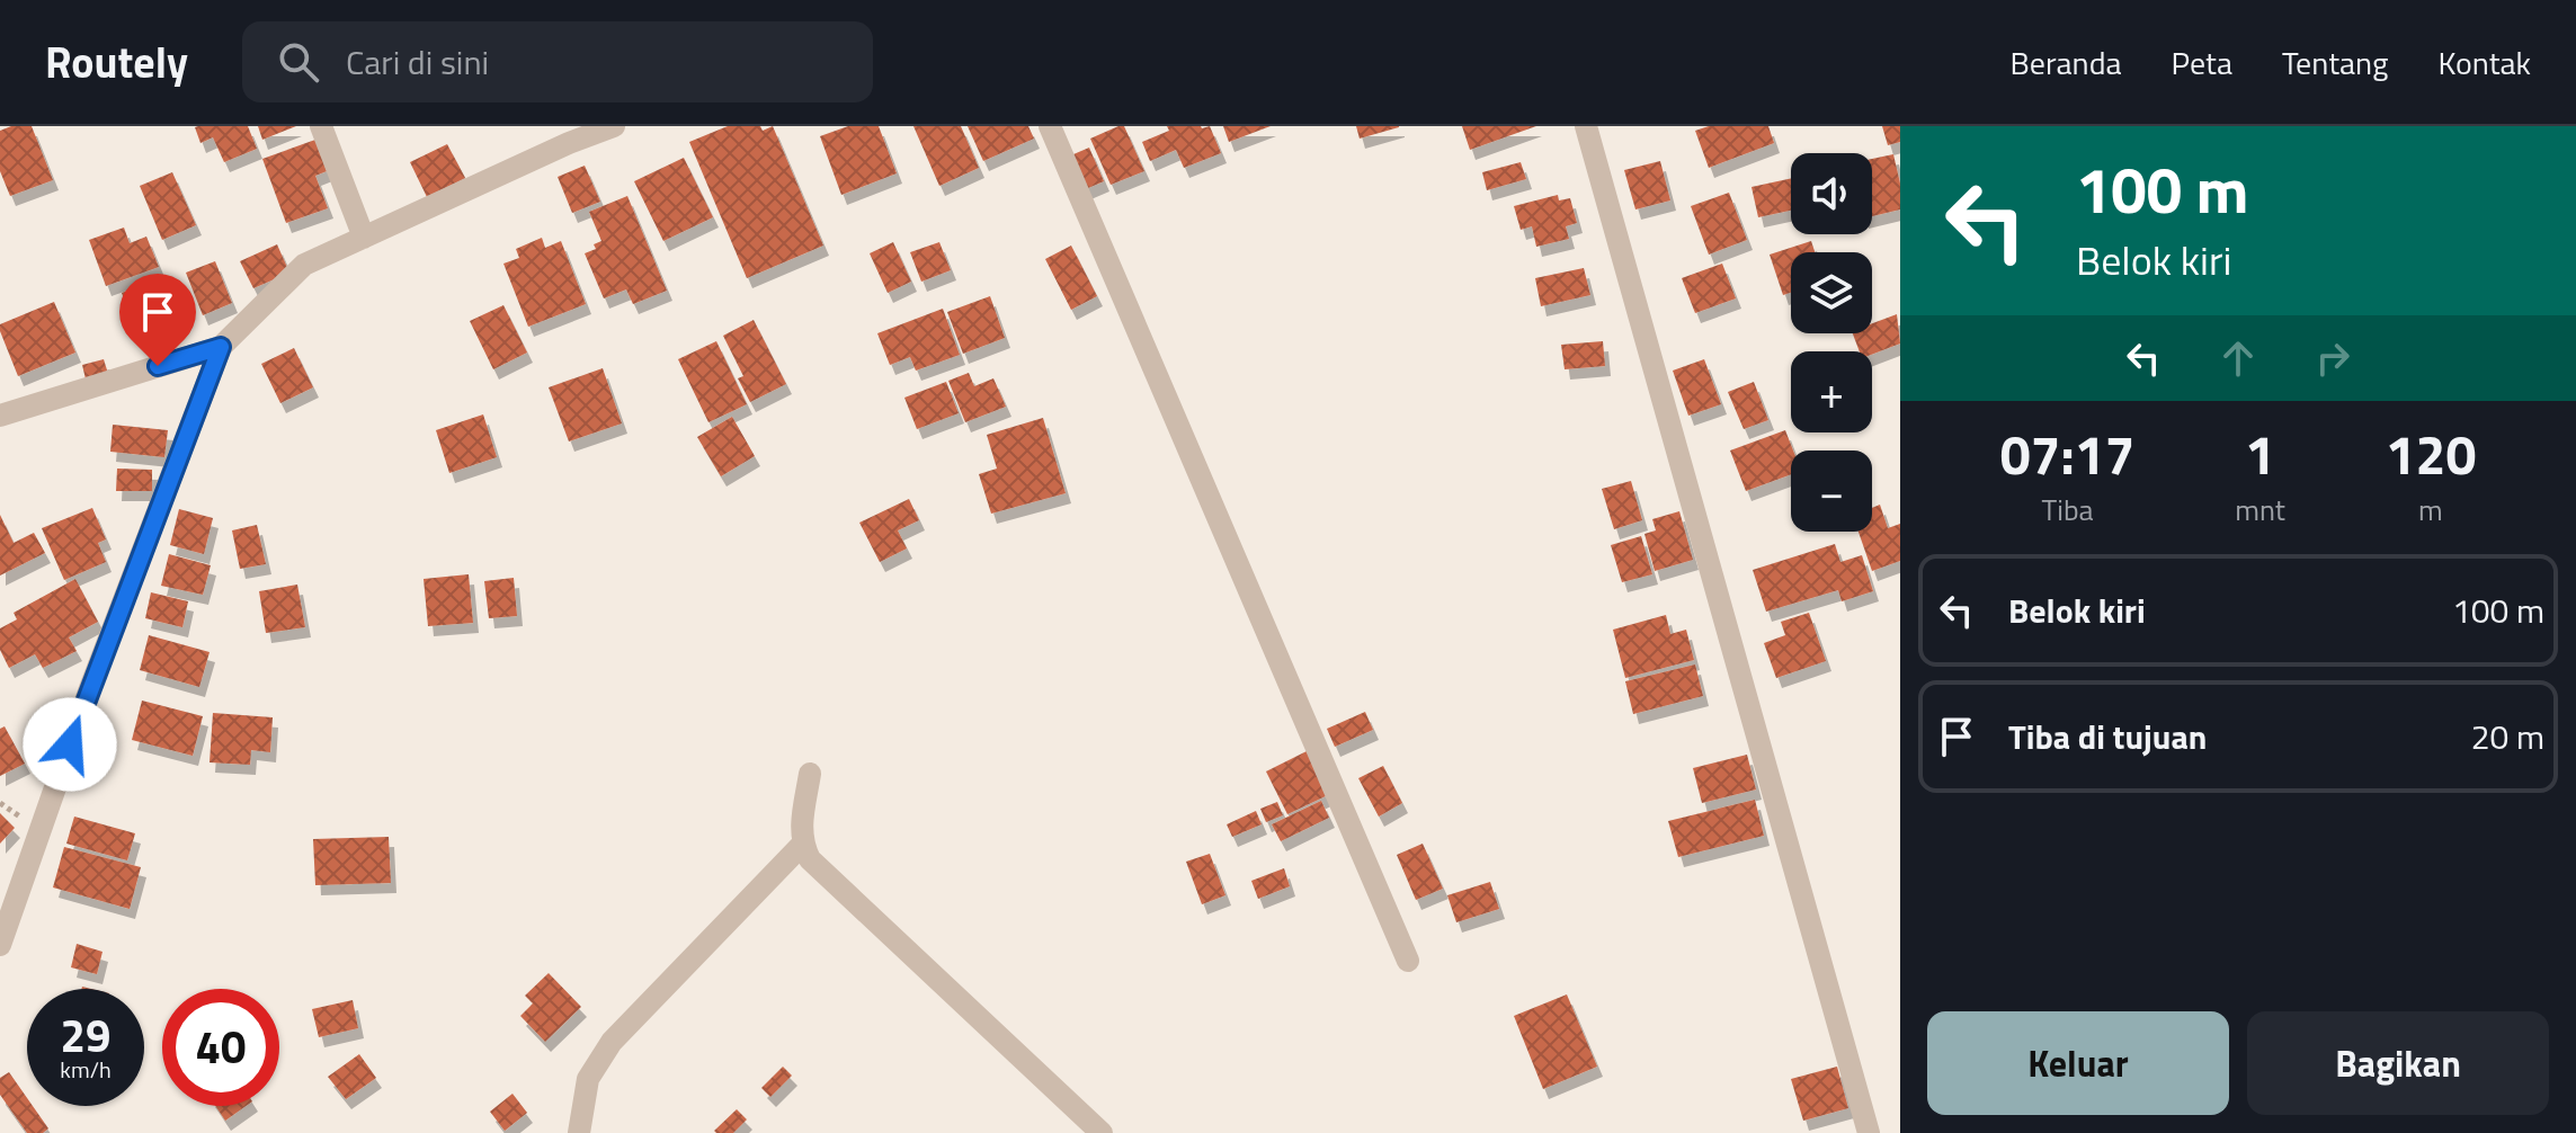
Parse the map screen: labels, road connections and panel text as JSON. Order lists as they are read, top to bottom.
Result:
{
  "page": {
    "header": "Routely",
    "search": "Cari di sini",
    "nav": [
      "Beranda",
      "Peta",
      "Tentang",
      "Kontak"
    ],
    "turn": ["100 m", "Belok kiri"],
    "map_buttons": ["+", "−"],
    "eta": [
      "07:17",
      "Tiba",
      "1",
      "mnt",
      "120",
      "m"
    ],
    "list": [
      {
        "name": "Belok kiri",
        "value": "100 m"
      },
      {
        "name": "Tiba di tujuan",
        "value": "20 m"
      }
    ],
    "speed": "29 km/h",
    "limit": "40",
    "buttons": ["Keluar", "Bagikan"]
  }
}
